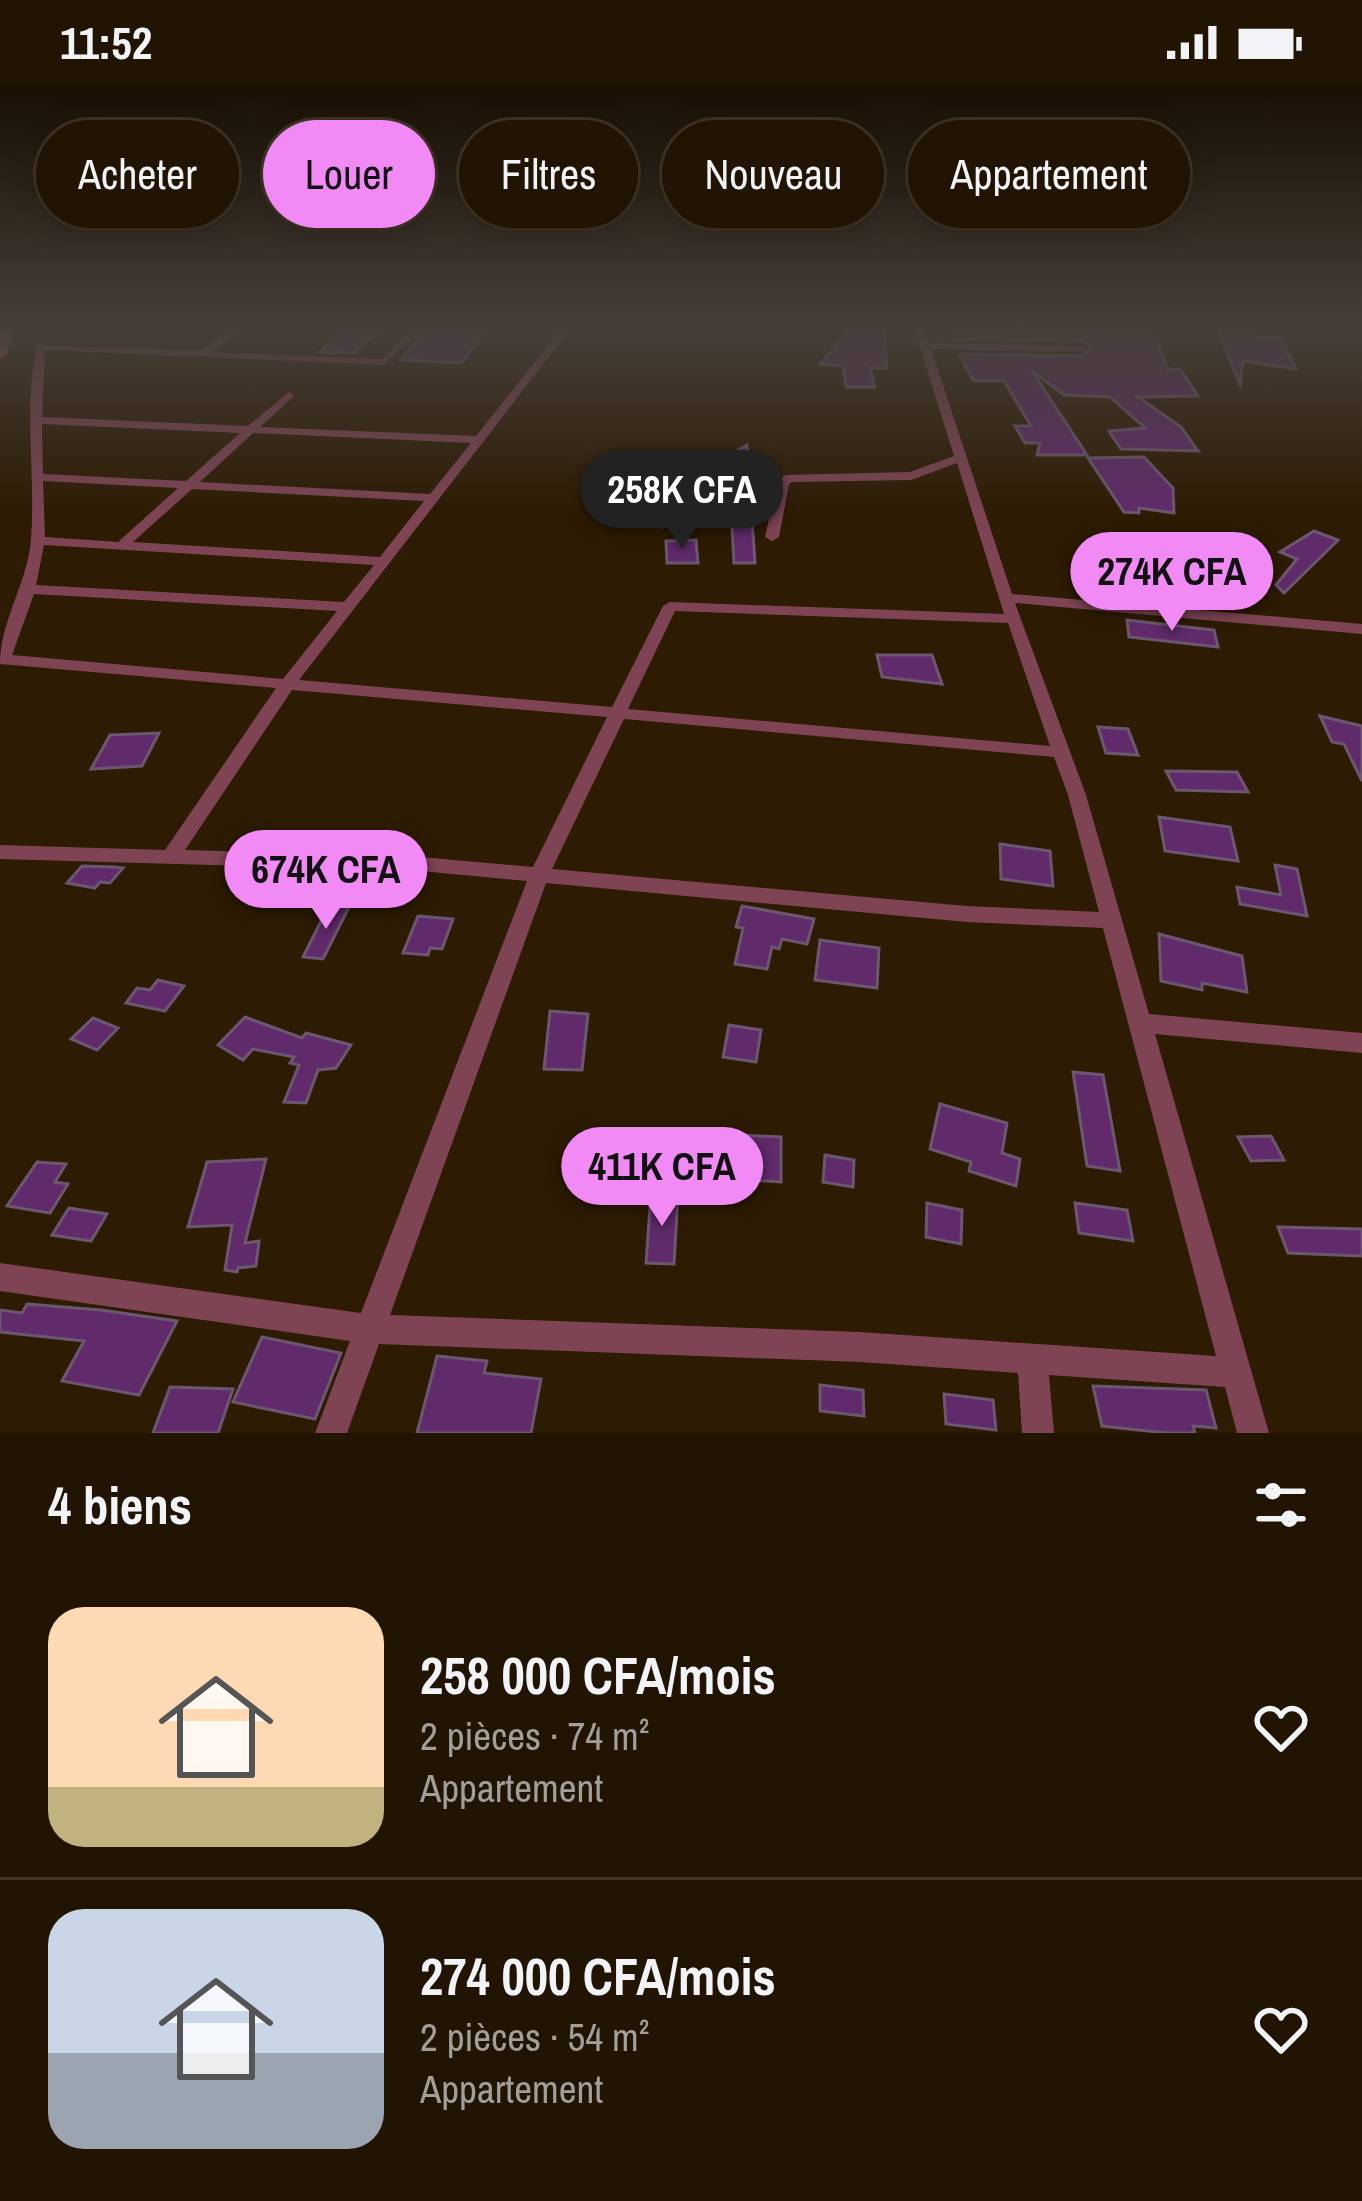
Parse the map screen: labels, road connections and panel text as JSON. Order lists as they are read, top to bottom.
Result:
{
  "page": {
    "status": "11:52",
    "chip": [
      "Acheter",
      "Louer",
      "Filtres",
      "Nouveau",
      "Appartement"
    ],
    "price": [
      "258K CFA",
      "274K CFA",
      "674K CFA",
      "411K CFA"
    ],
    "heading": "4 biens",
    "list": [
      {
        "name": "258 000 CFA/mois",
        "note": "2 pièces · 74 m² · Appartement"
      },
      {
        "name": "274 000 CFA/mois",
        "note": "2 pièces · 54 m² · Appartement"
      }
    ]
  }
}
